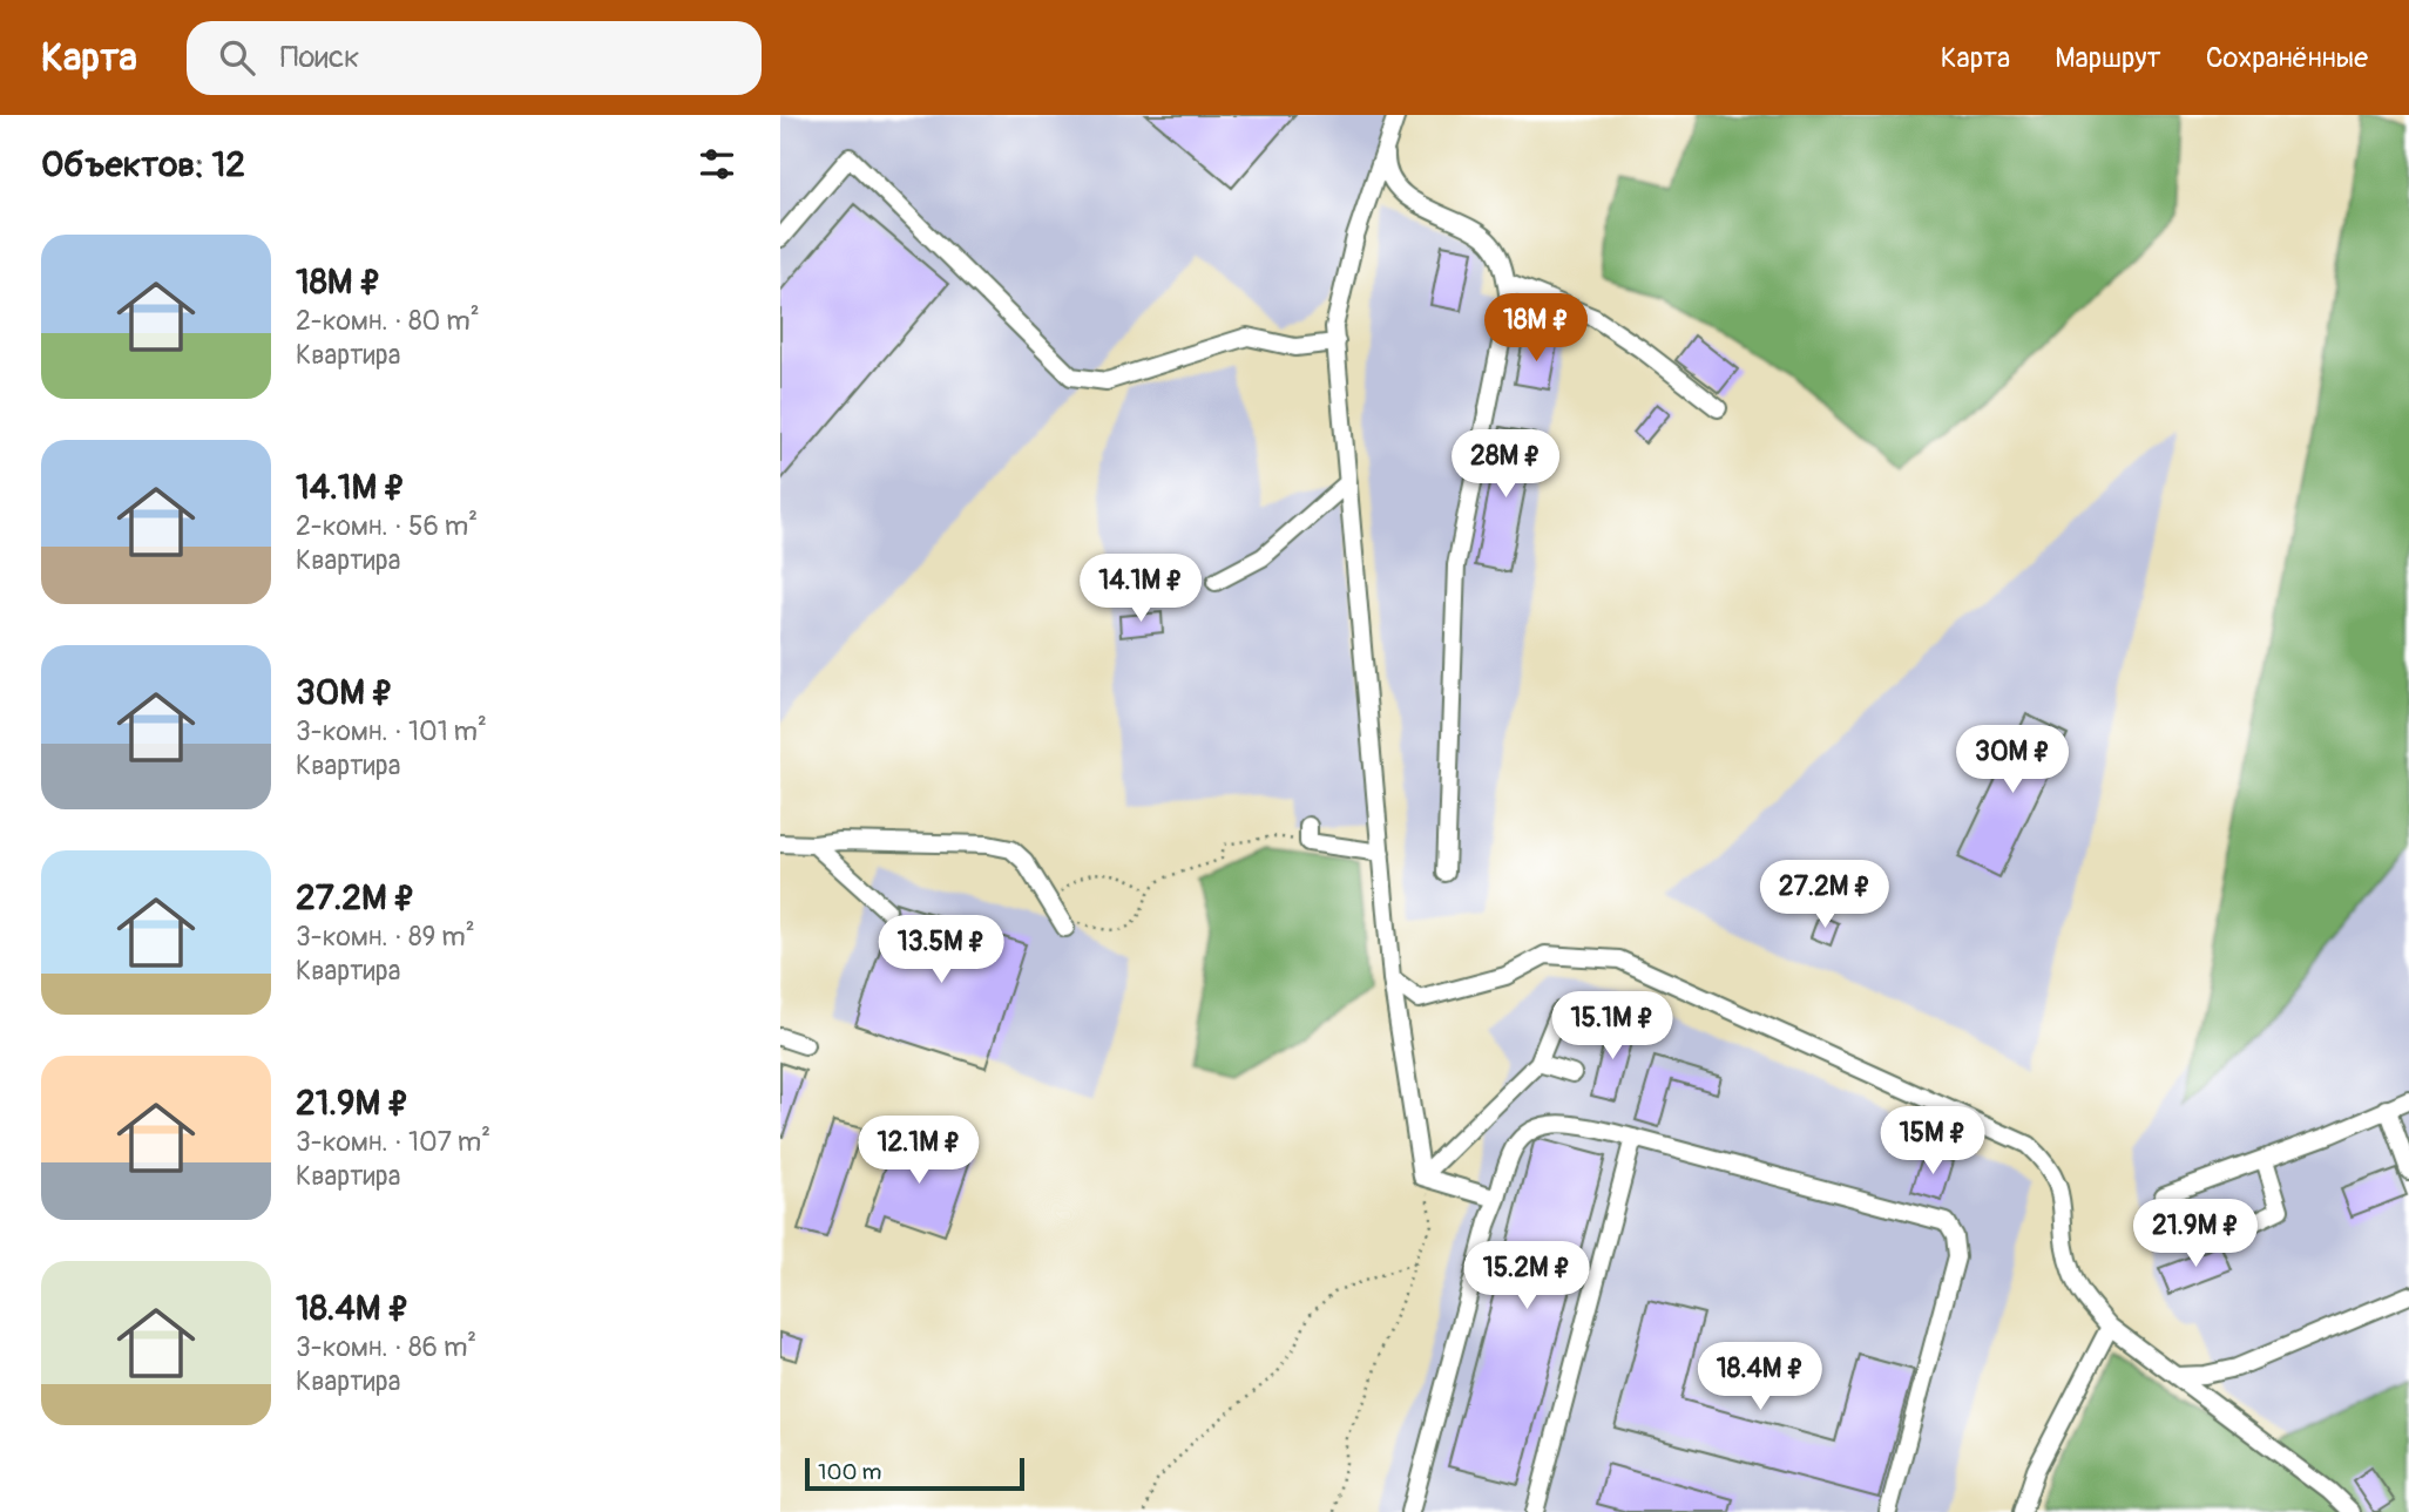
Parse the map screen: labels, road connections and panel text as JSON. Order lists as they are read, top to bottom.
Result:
{
  "scale_bar": "100 m",
  "page": {
    "header": "Карта",
    "search": "Поиск",
    "nav": ["Карта", "Маршрут", "Сохранённые"],
    "heading": "Объектов: 12",
    "list": [
      {
        "name": "18M ₽",
        "note": "2-комн. · 80 m² · Квартира"
      },
      {
        "name": "14.1M ₽",
        "note": "2-комн. · 56 m² · Квартира"
      },
      {
        "name": "30M ₽",
        "note": "3-комн. · 101 m² · Квартира"
      },
      {
        "name": "27.2M ₽",
        "note": "3-комн. · 89 m² · Квартира"
      },
      {
        "name": "21.9M ₽",
        "note": "3-комн. · 107 m² · Квартира"
      },
      {
        "name": "18.4M ₽",
        "note": "3-комн. · 86 m² · Квартира"
      }
    ],
    "price": [
      "18M ₽",
      "28M ₽",
      "14.1M ₽",
      "30M ₽",
      "27.2M ₽",
      "13.5M ₽",
      "15.1M ₽",
      "15M ₽",
      "12.1M ₽",
      "21.9M ₽",
      "15.2M ₽",
      "18.4M ₽"
    ],
    "scale": "100 m"
  }
}
